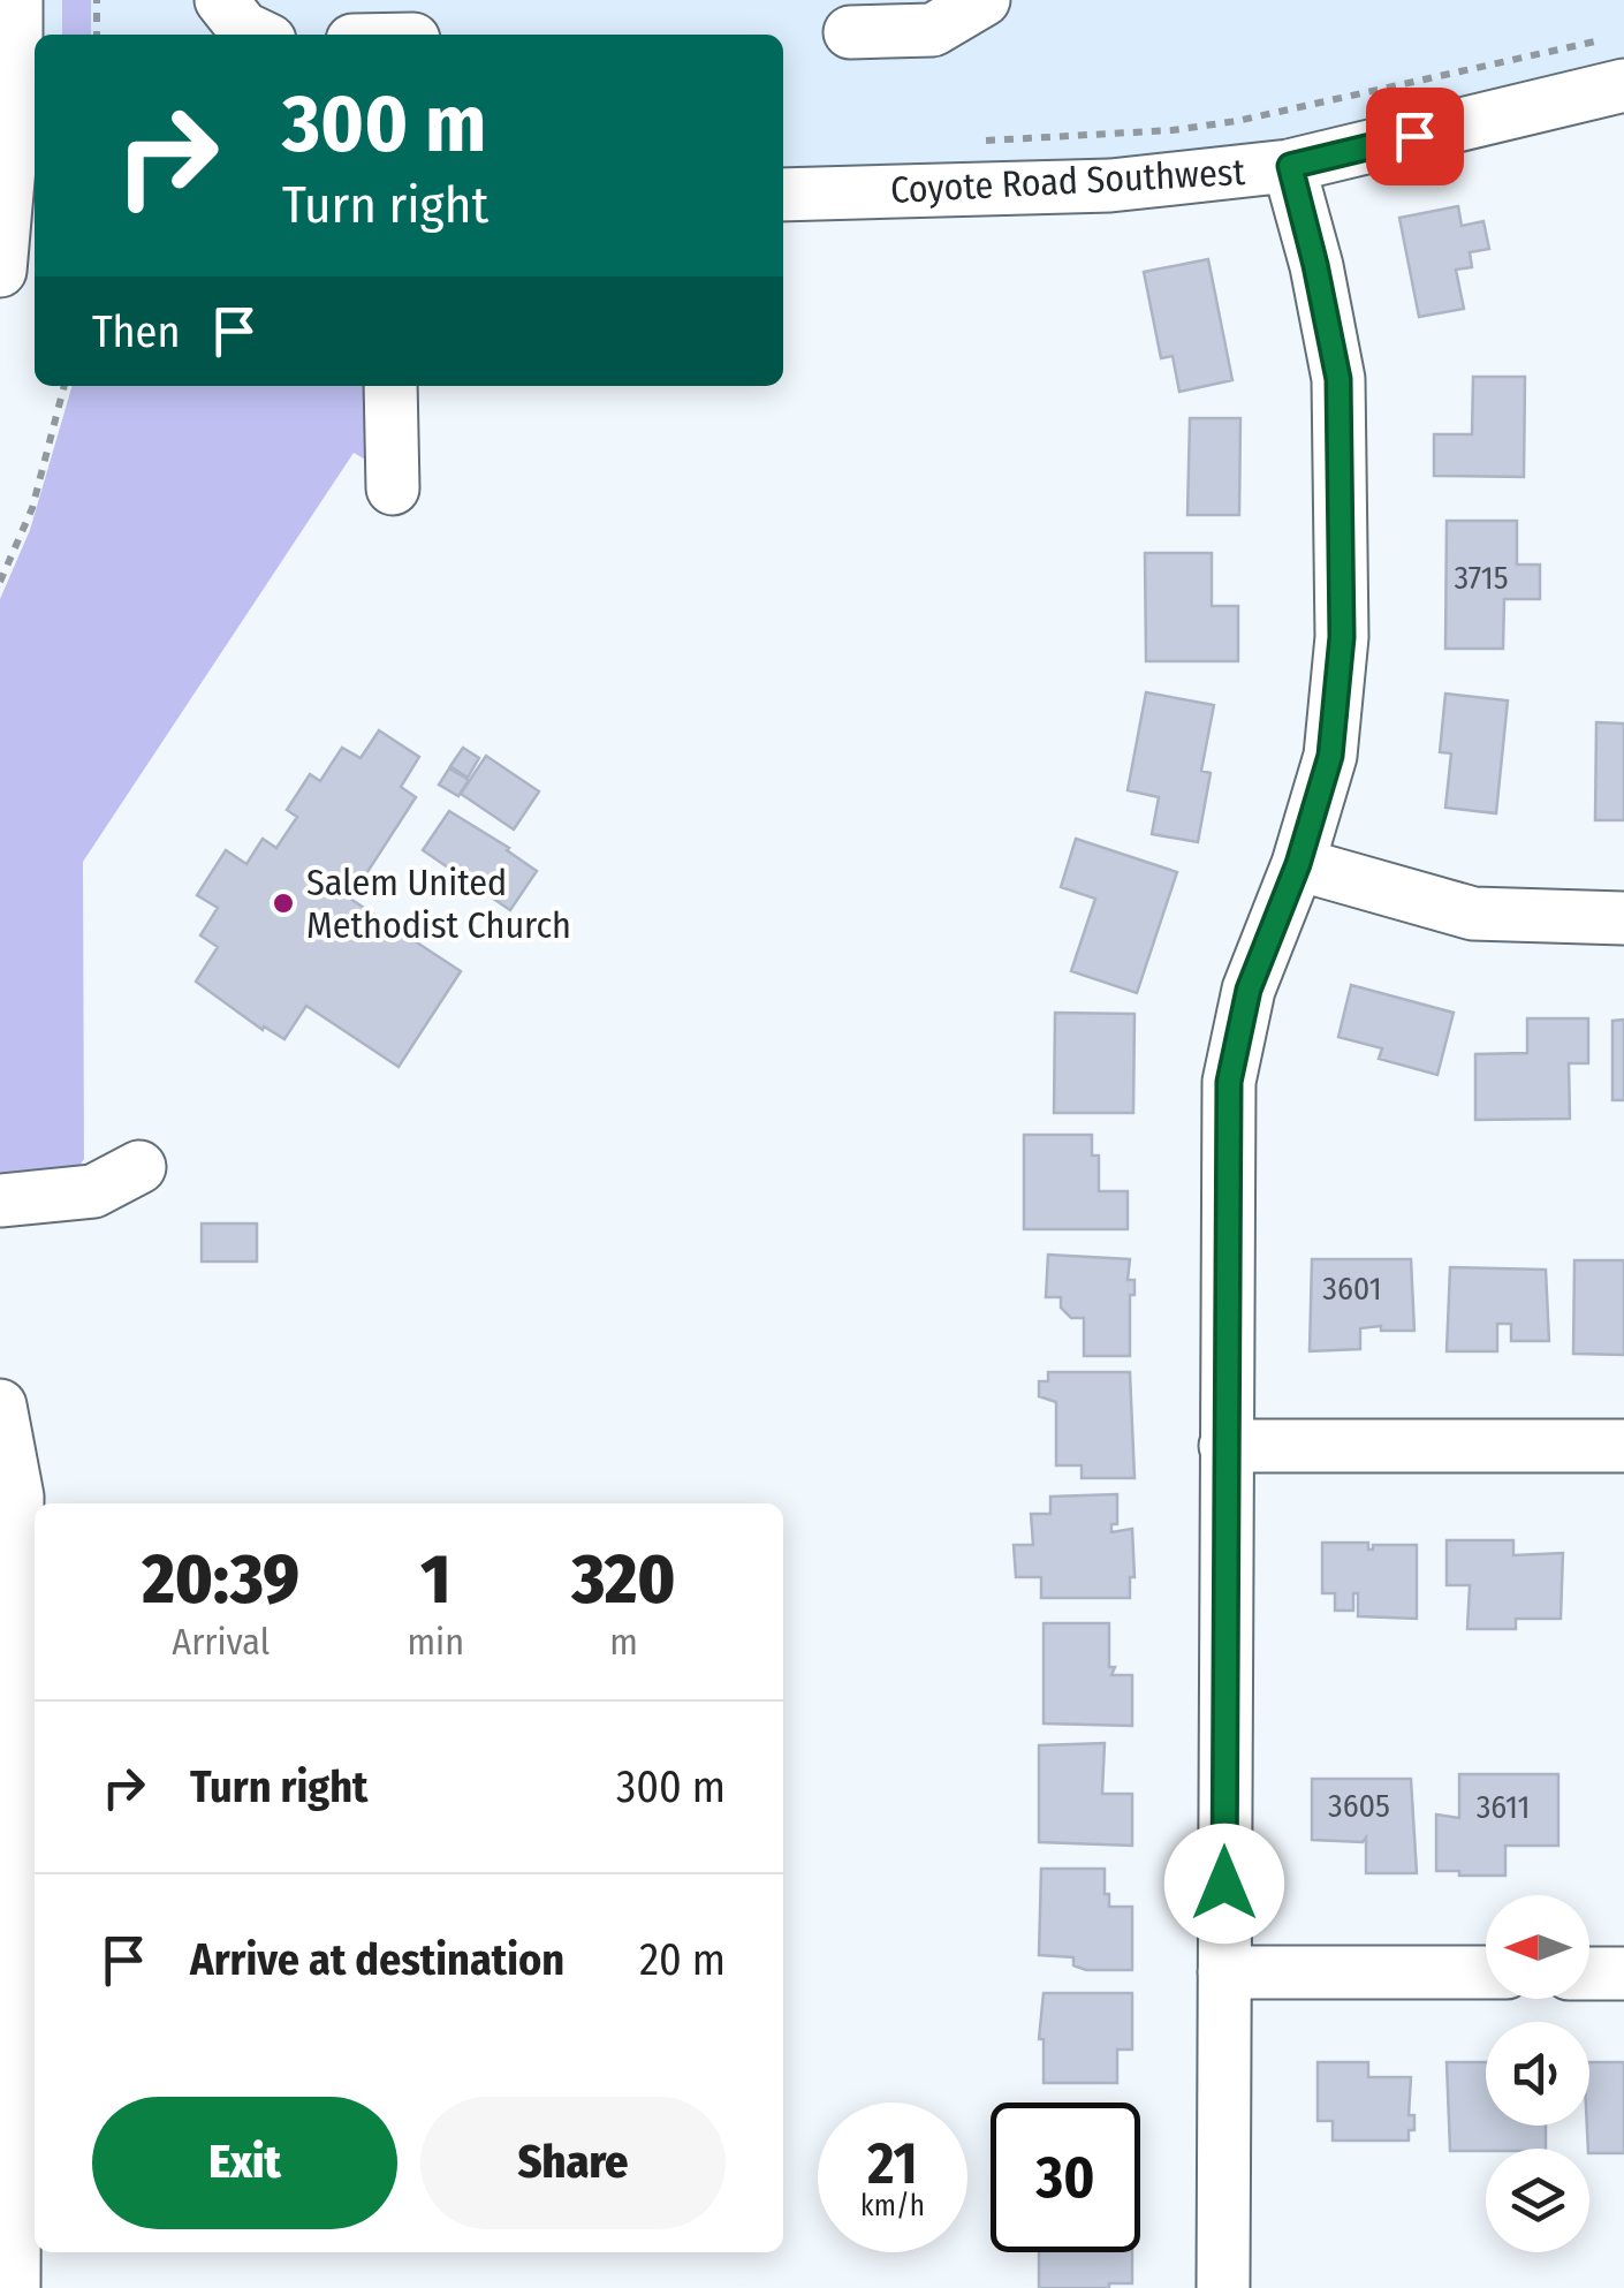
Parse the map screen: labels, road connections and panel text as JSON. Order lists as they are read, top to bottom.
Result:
{
  "streets": {
    "street": ["Coyote Road Southwest"]
  },
  "places": ["Salem United Methodist Church"],
  "house_numbers": [
    "3715",
    "3601",
    "3605",
    "3611"
  ],
  "north": "left",
  "page": {
    "turn": ["300 m", "Turn right"],
    "then": "Then",
    "eta": [
      "20:39",
      "Arrival",
      "1",
      "min",
      "320",
      "m"
    ],
    "list": [
      {
        "name": "Turn right",
        "value": "300 m"
      },
      {
        "name": "Arrive at destination",
        "value": "20 m"
      }
    ],
    "buttons": ["Exit", "Share"],
    "speed": "21 km/h",
    "limit": "30"
  }
}
